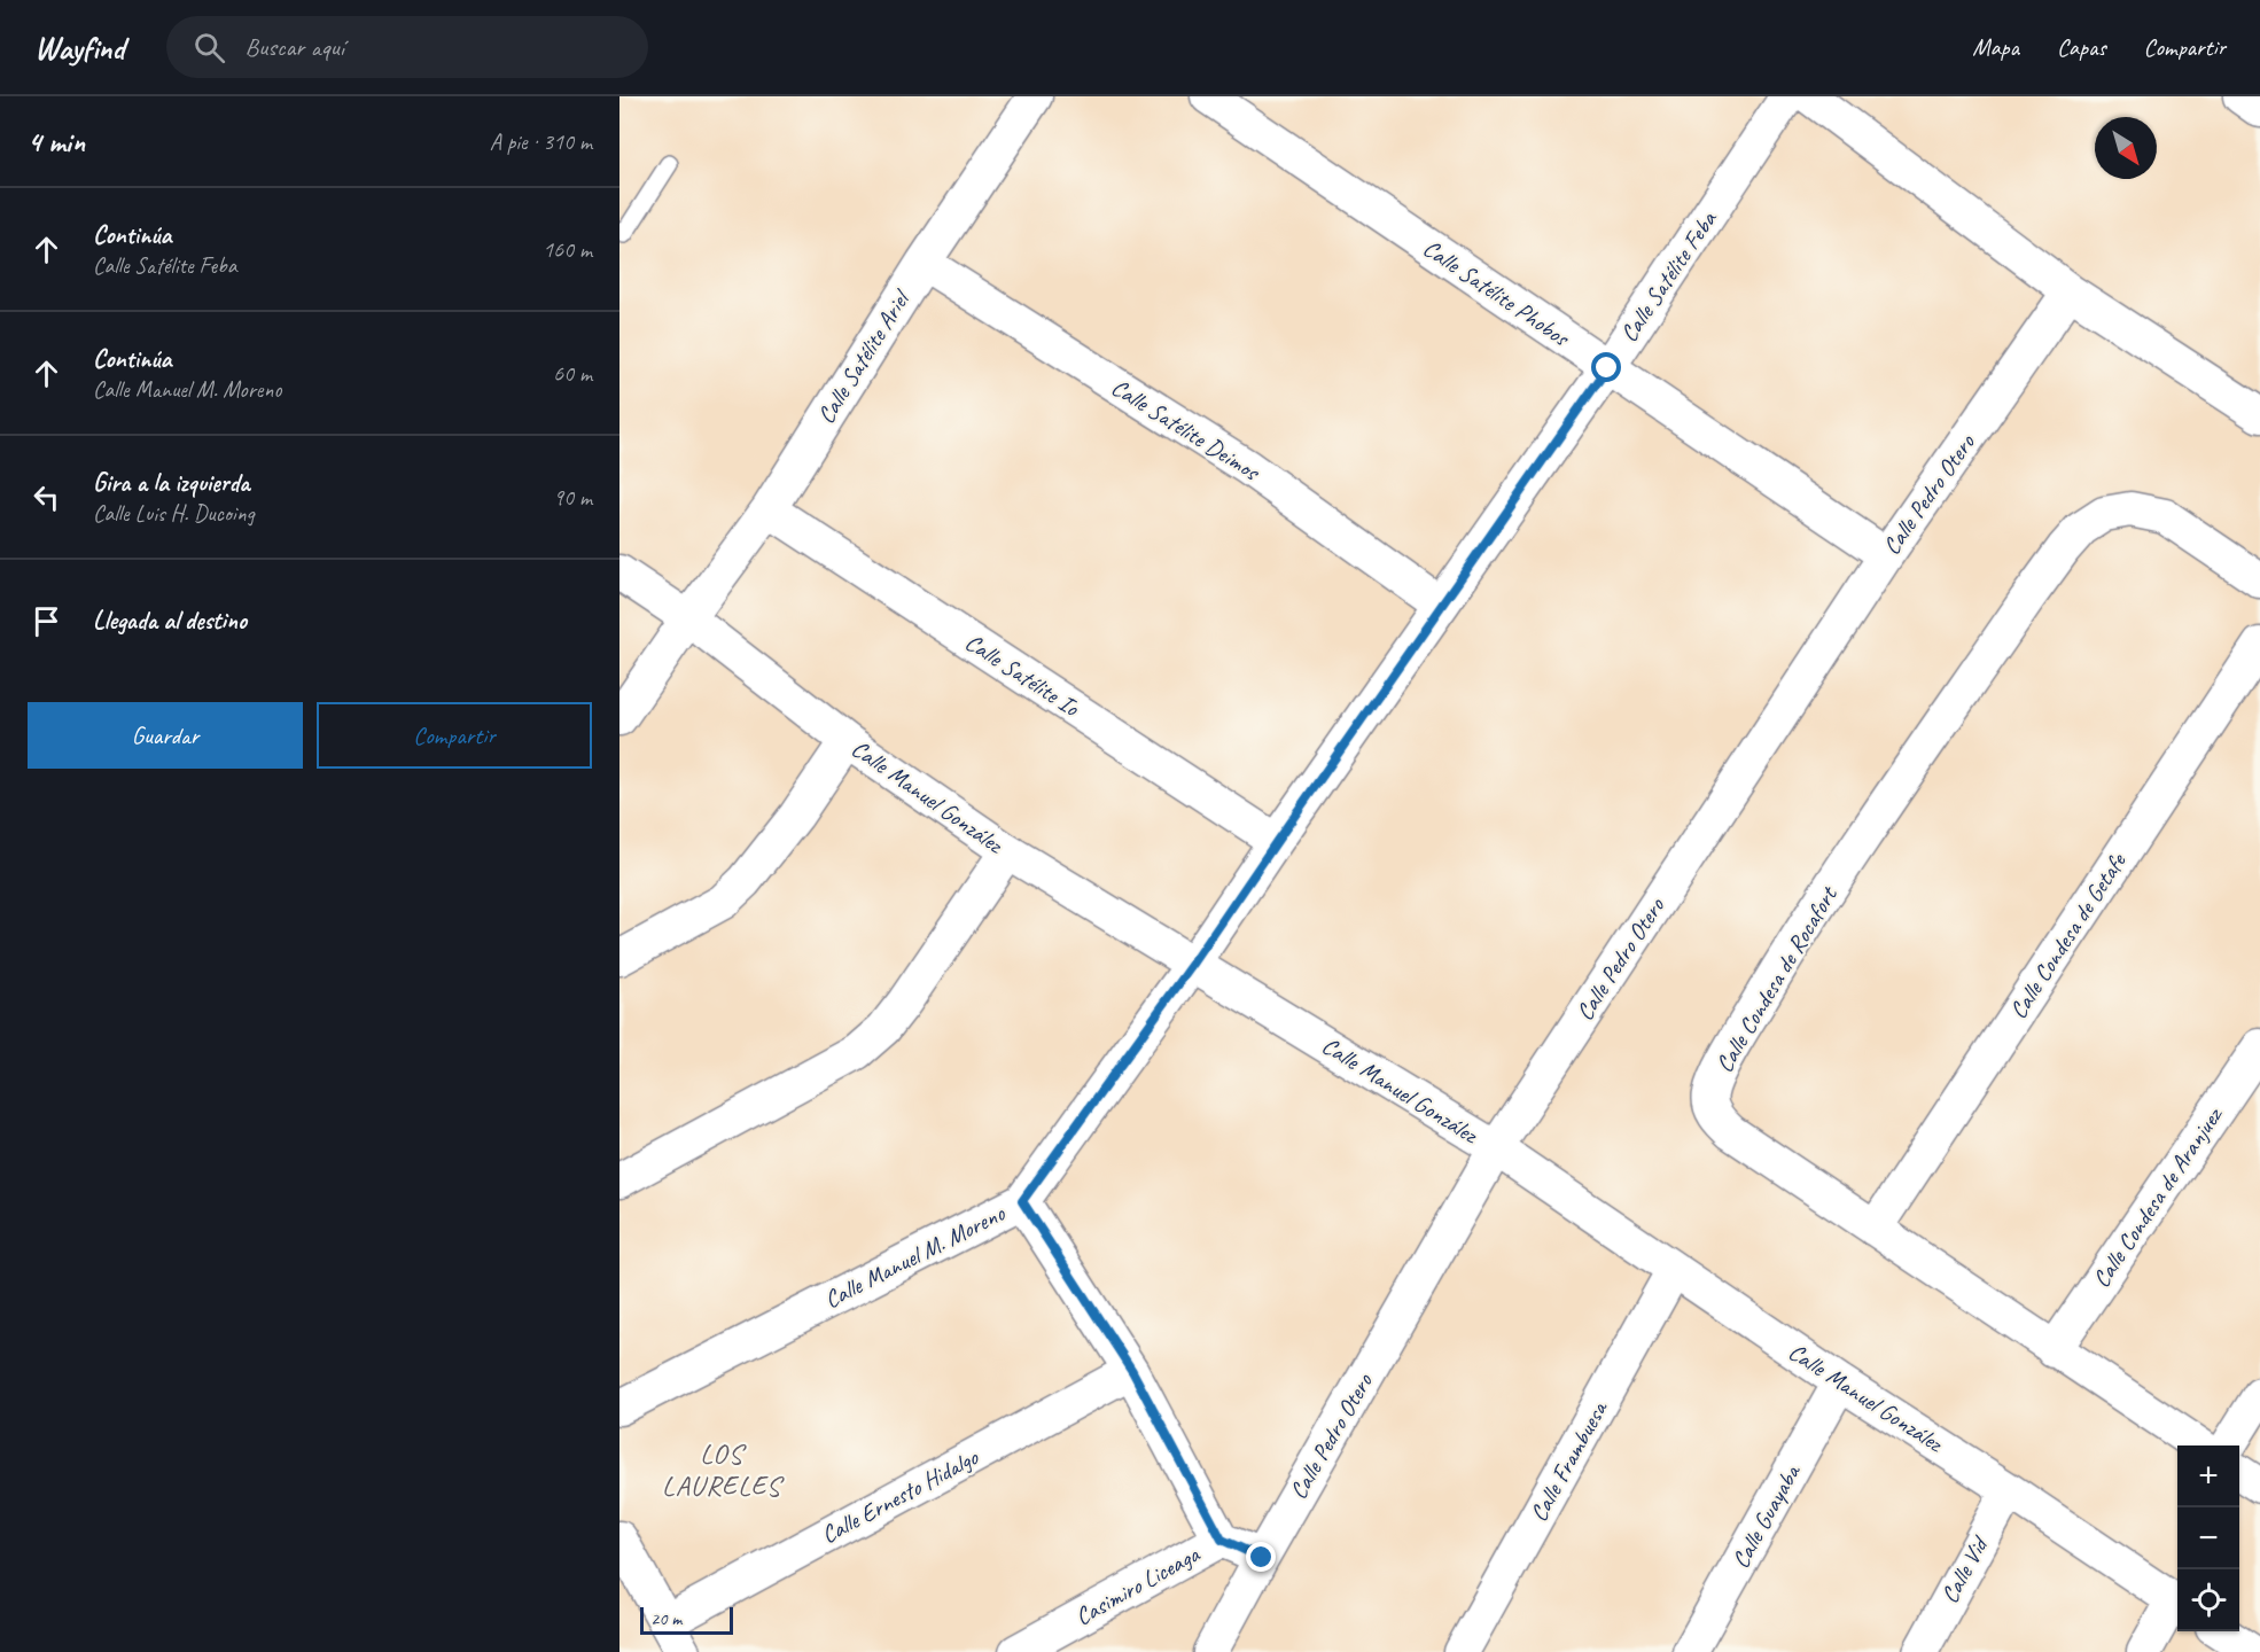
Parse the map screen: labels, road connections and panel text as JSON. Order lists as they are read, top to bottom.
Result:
{
  "streets": {
    "street": [
      "Calle Satélite Feba",
      "Calle Satélite Phobos",
      "Calle Satélite Ariel",
      "Calle Satélite Deimos",
      "Calle Pedro Otero",
      "Calle Satélite Io",
      "Calle Manuel González",
      "Calle Condesa de Getafe",
      "Calle Condesa de Rocafort",
      "Calle Condesa de Aranjuez",
      "Calle Manuel M. Moreno",
      "Calle Frambuesa",
      "Calle Ernesto Hidalgo",
      "Calle Guayaba",
      "Calle Vid",
      "Casimiro Liceaga"
    ]
  },
  "crossings": [
    ["Calle Satélite Feba", "Calle Satélite Phobos"],
    ["Calle Satélite Feba", "Calle Satélite Deimos"],
    ["Calle Satélite Feba", "Calle Satélite Io"],
    ["Calle Satélite Feba", "Calle Manuel González"],
    ["Calle Satélite Feba", "Calle Manuel M. Moreno"],
    ["Calle Satélite Phobos", "Calle Pedro Otero"],
    ["Calle Satélite Ariel", "Calle Satélite Deimos"],
    ["Calle Satélite Ariel", "Calle Satélite Io"],
    ["Calle Satélite Ariel", "Calle Manuel González"],
    ["Calle Pedro Otero", "Calle Manuel González"],
    ["Calle Manuel González", "Calle Manuel M. Moreno"],
    ["Calle Manuel González", "Calle Frambuesa"],
    ["Calle Manuel González", "Calle Guayaba"],
    ["Calle Manuel González", "Calle Vid"],
    ["Calle Condesa de Getafe", "Calle Condesa de Rocafort"],
    ["Calle Condesa de Rocafort", "Calle Condesa de Aranjuez"]
  ],
  "districts": ["LOS LAURELES"],
  "scale_bar": "20 m",
  "north": "bottom right",
  "page": {
    "header": "Wayfind",
    "search": "Buscar aquí",
    "nav": ["Mapa", "Capas", "Compartir"],
    "heading": ["4 min", "A pie · 310 m"],
    "list": [
      ["Continúa", "Calle Satélite Feba", "160 m"],
      ["Continúa", "Calle Manuel M. Moreno", "60 m"],
      ["Gira a la izquierda", "Calle Luis H. Ducoing", "90 m"],
      "Llegada al destino"
    ],
    "buttons": ["Guardar", "Compartir"],
    "map_buttons": ["+", "−"],
    "scale": "20 m"
  }
}
